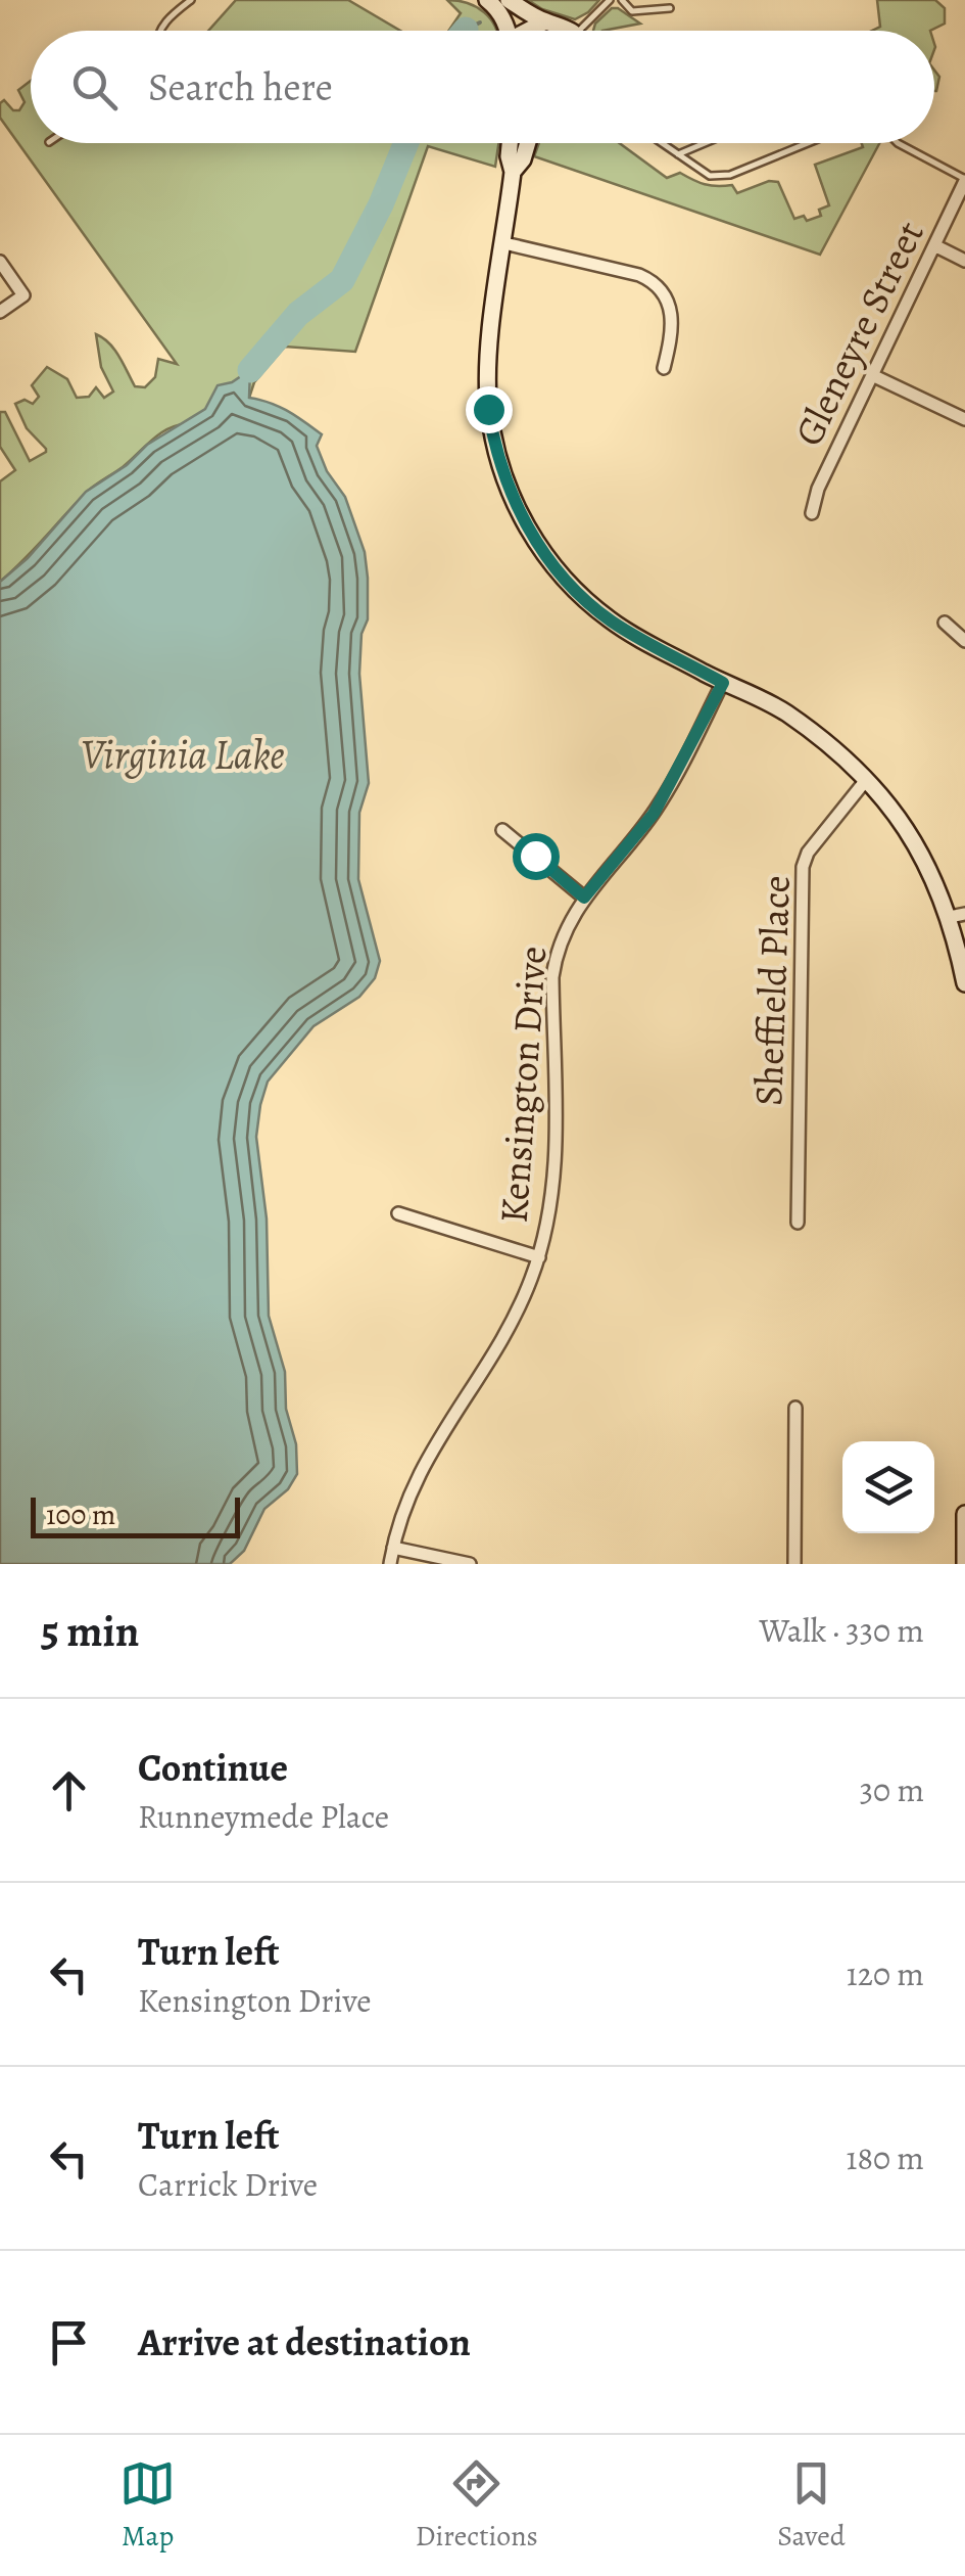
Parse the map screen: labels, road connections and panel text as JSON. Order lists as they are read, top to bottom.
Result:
{
  "streets": {
    "street": ["Gleneyre Street", "Sheffield Place", "Kensington Drive"]
  },
  "water": ["Virginia Lake"],
  "scale_bar": "100 m",
  "page": {
    "search": "Search here",
    "scale": "100 m",
    "heading": ["5 min", "Walk · 330 m"],
    "list": [
      ["Continue", "Runneymede Place", "30 m"],
      ["Turn left", "Kensington Drive", "120 m"],
      ["Turn left", "Carrick Drive", "180 m"],
      "Arrive at destination"
    ],
    "nav": ["Map", "Directions", "Saved"]
  }
}
